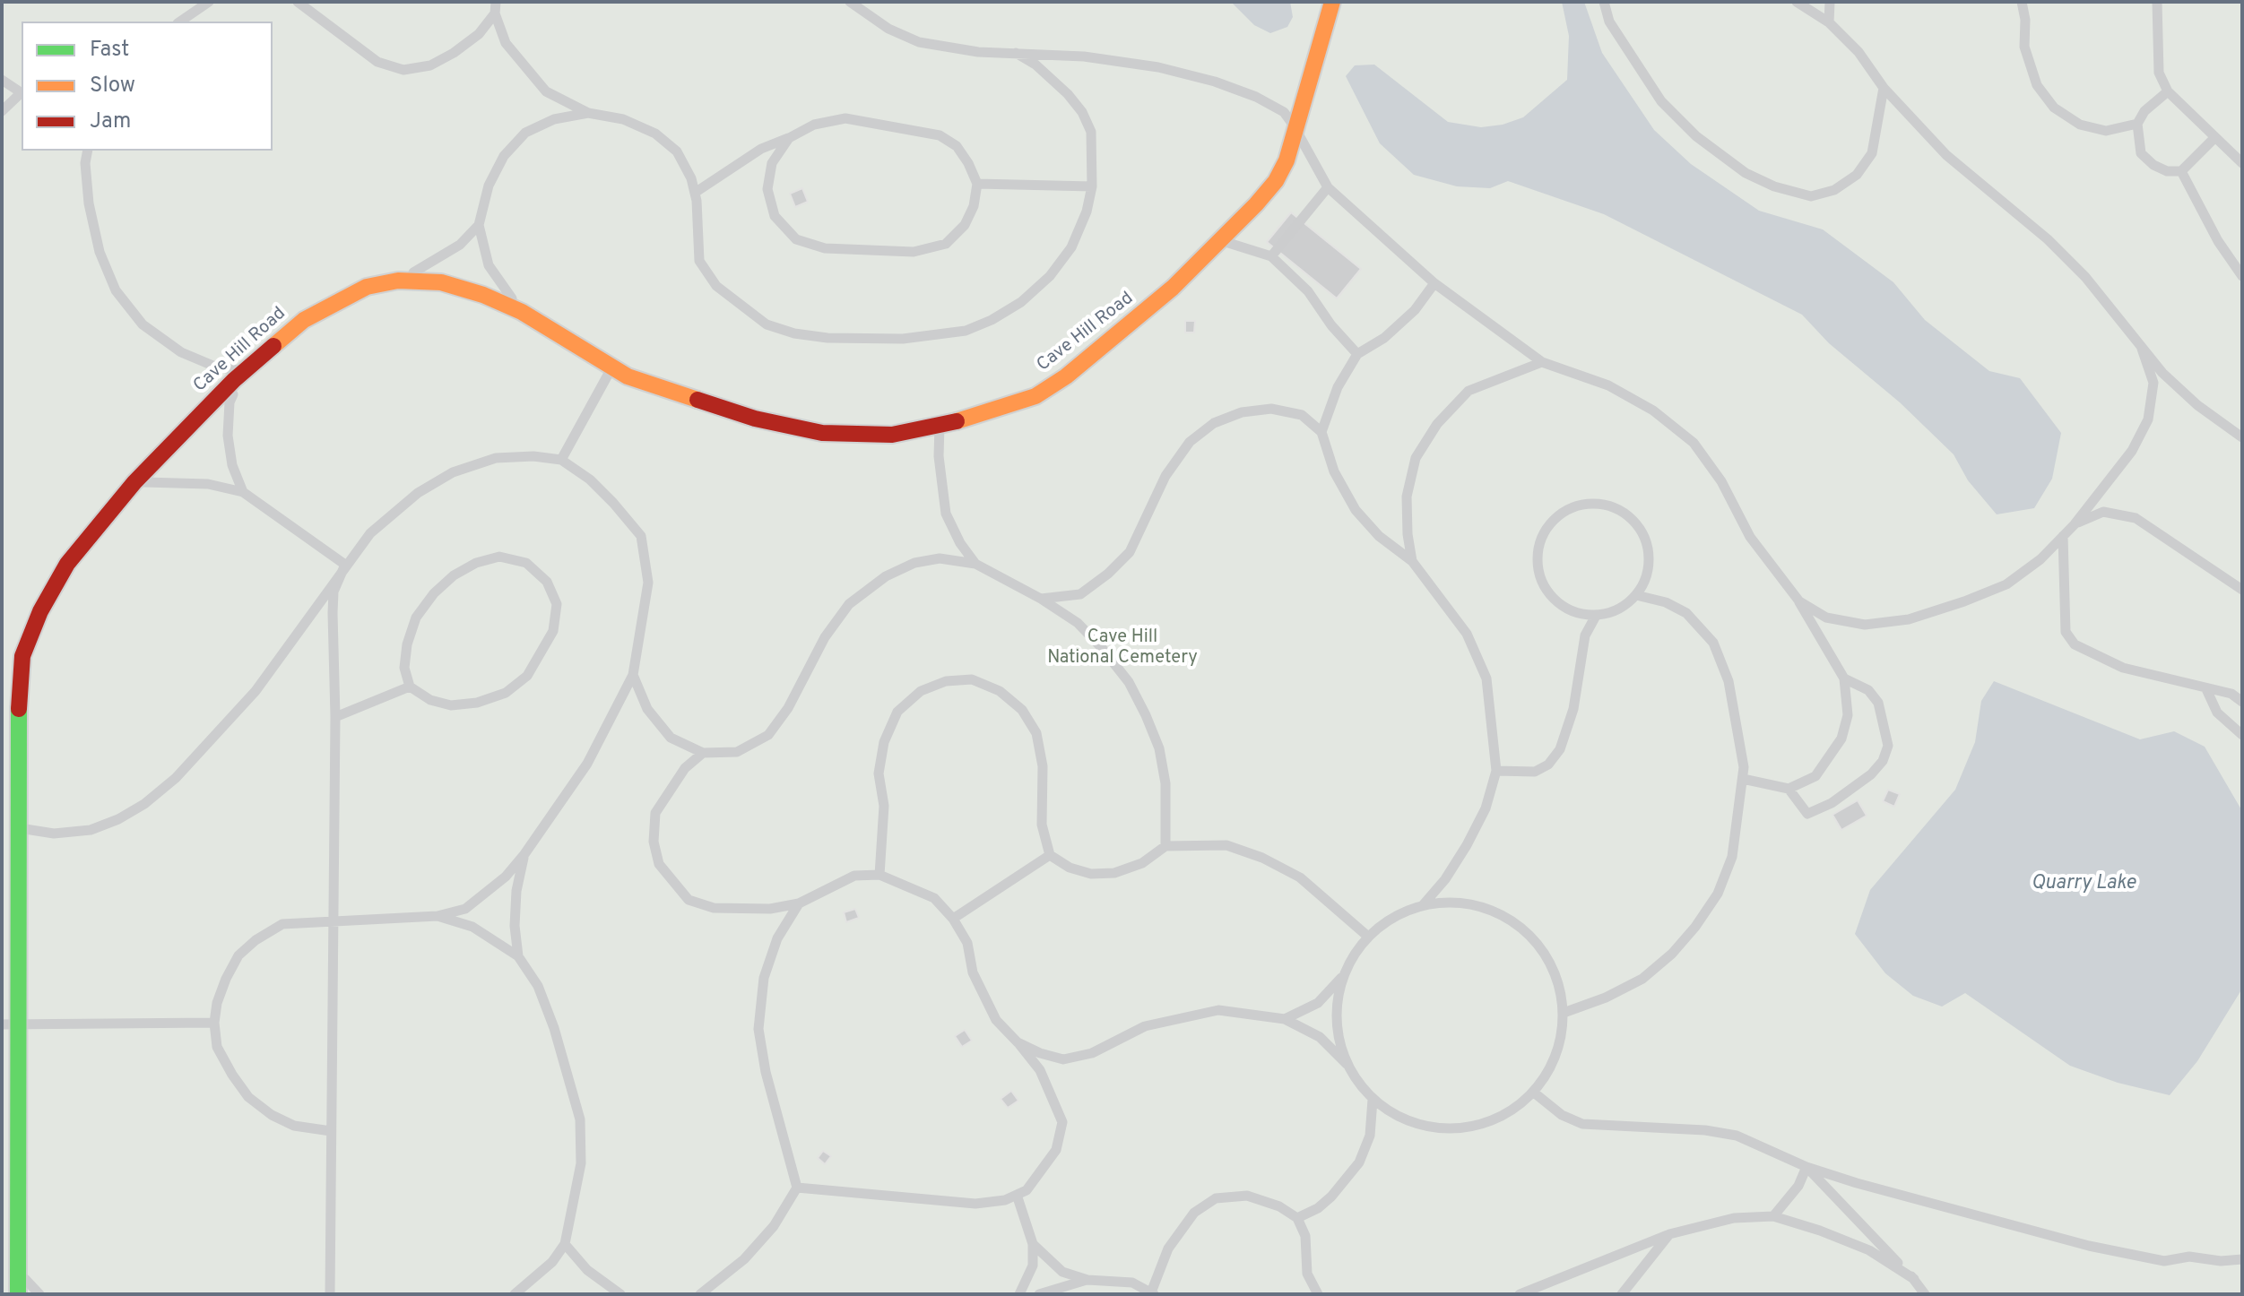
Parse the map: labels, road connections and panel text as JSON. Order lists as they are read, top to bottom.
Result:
{
  "streets": {
    "street": ["Cave Hill Road"]
  },
  "water": ["Quarry Lake"],
  "parks": ["Cave Hill National Cemetery"],
  "legend": ["Fast", "Slow", "Jam"]
}
